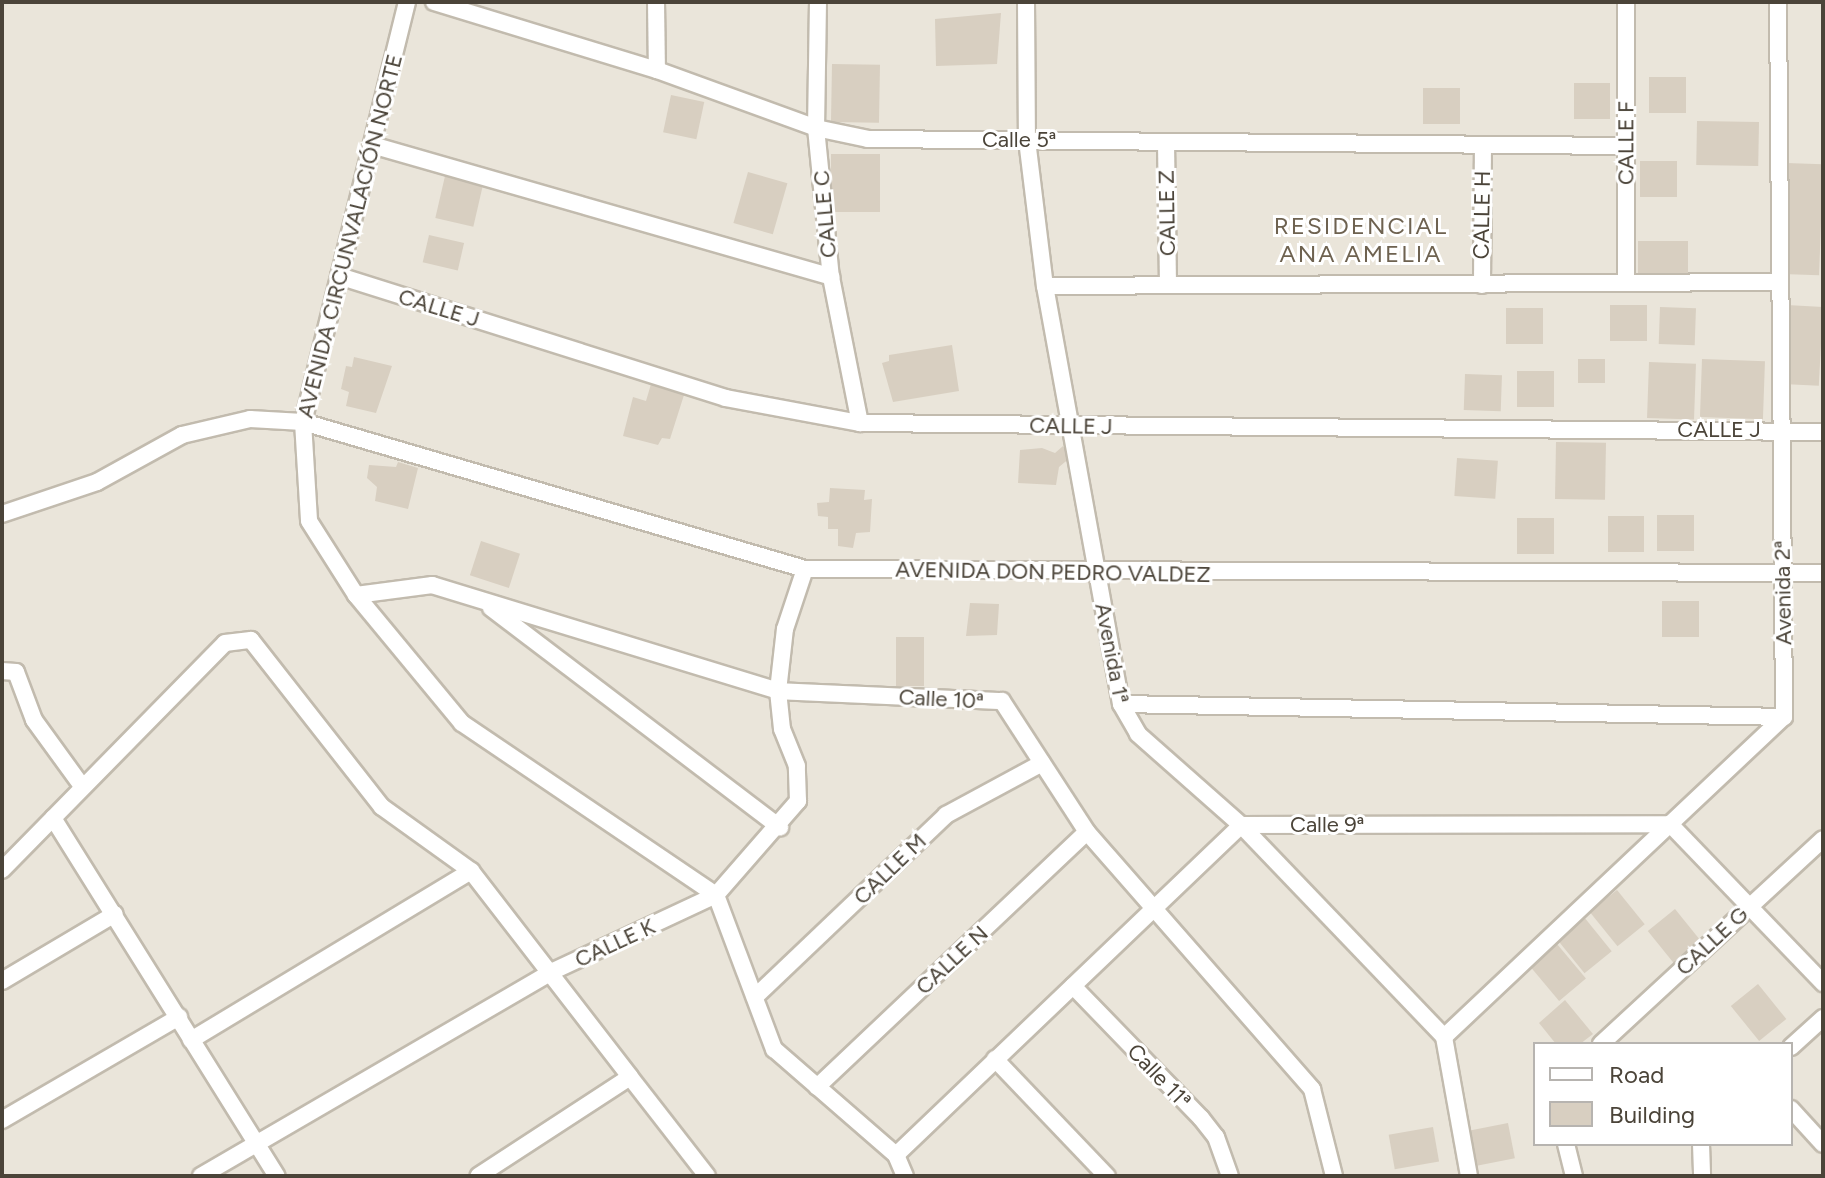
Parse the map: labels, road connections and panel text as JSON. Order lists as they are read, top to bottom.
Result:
{
  "streets": {
    "street": [
      "Calle 5ª",
      "CALLE F",
      "CALLE Z",
      "CALLE C",
      "CALLE H",
      "AVENIDA CIRCUNVALACIÓN NORTE",
      "CALLE J",
      "AVENIDA DON PEDRO VALDEZ",
      "Avenida 2ª",
      "Avenida 1ª",
      "Calle 10ª",
      "Calle 9ª",
      "CALLE M",
      "CALLE G",
      "CALLE K",
      "CALLE N",
      "Calle 11ª"
    ]
  },
  "crossings": [
    ["Calle 5ª", "CALLE F"],
    ["Calle 5ª", "CALLE Z"],
    ["Calle 5ª", "CALLE C"],
    ["Calle 5ª", "CALLE H"],
    ["Calle 5ª", "Avenida 1ª"],
    ["CALLE C", "CALLE J"],
    ["AVENIDA CIRCUNVALACIÓN NORTE", "CALLE J"],
    ["AVENIDA CIRCUNVALACIÓN NORTE", "AVENIDA DON PEDRO VALDEZ"],
    ["AVENIDA CIRCUNVALACIÓN NORTE", "Calle 10ª"],
    ["AVENIDA CIRCUNVALACIÓN NORTE", "CALLE K"],
    ["CALLE J", "Avenida 2ª"],
    ["CALLE J", "Avenida 1ª"],
    ["AVENIDA DON PEDRO VALDEZ", "Avenida 2ª"],
    ["AVENIDA DON PEDRO VALDEZ", "Avenida 1ª"],
    ["AVENIDA DON PEDRO VALDEZ", "CALLE K"],
    ["Avenida 1ª", "Calle 9ª"],
    ["Calle 10ª", "CALLE M"],
    ["Calle 10ª", "CALLE K"],
    ["Calle 10ª", "CALLE N"]
  ],
  "districts": ["RESIDENCIAL ANA AMELIA"],
  "legend": ["Road", "Building"]
}
